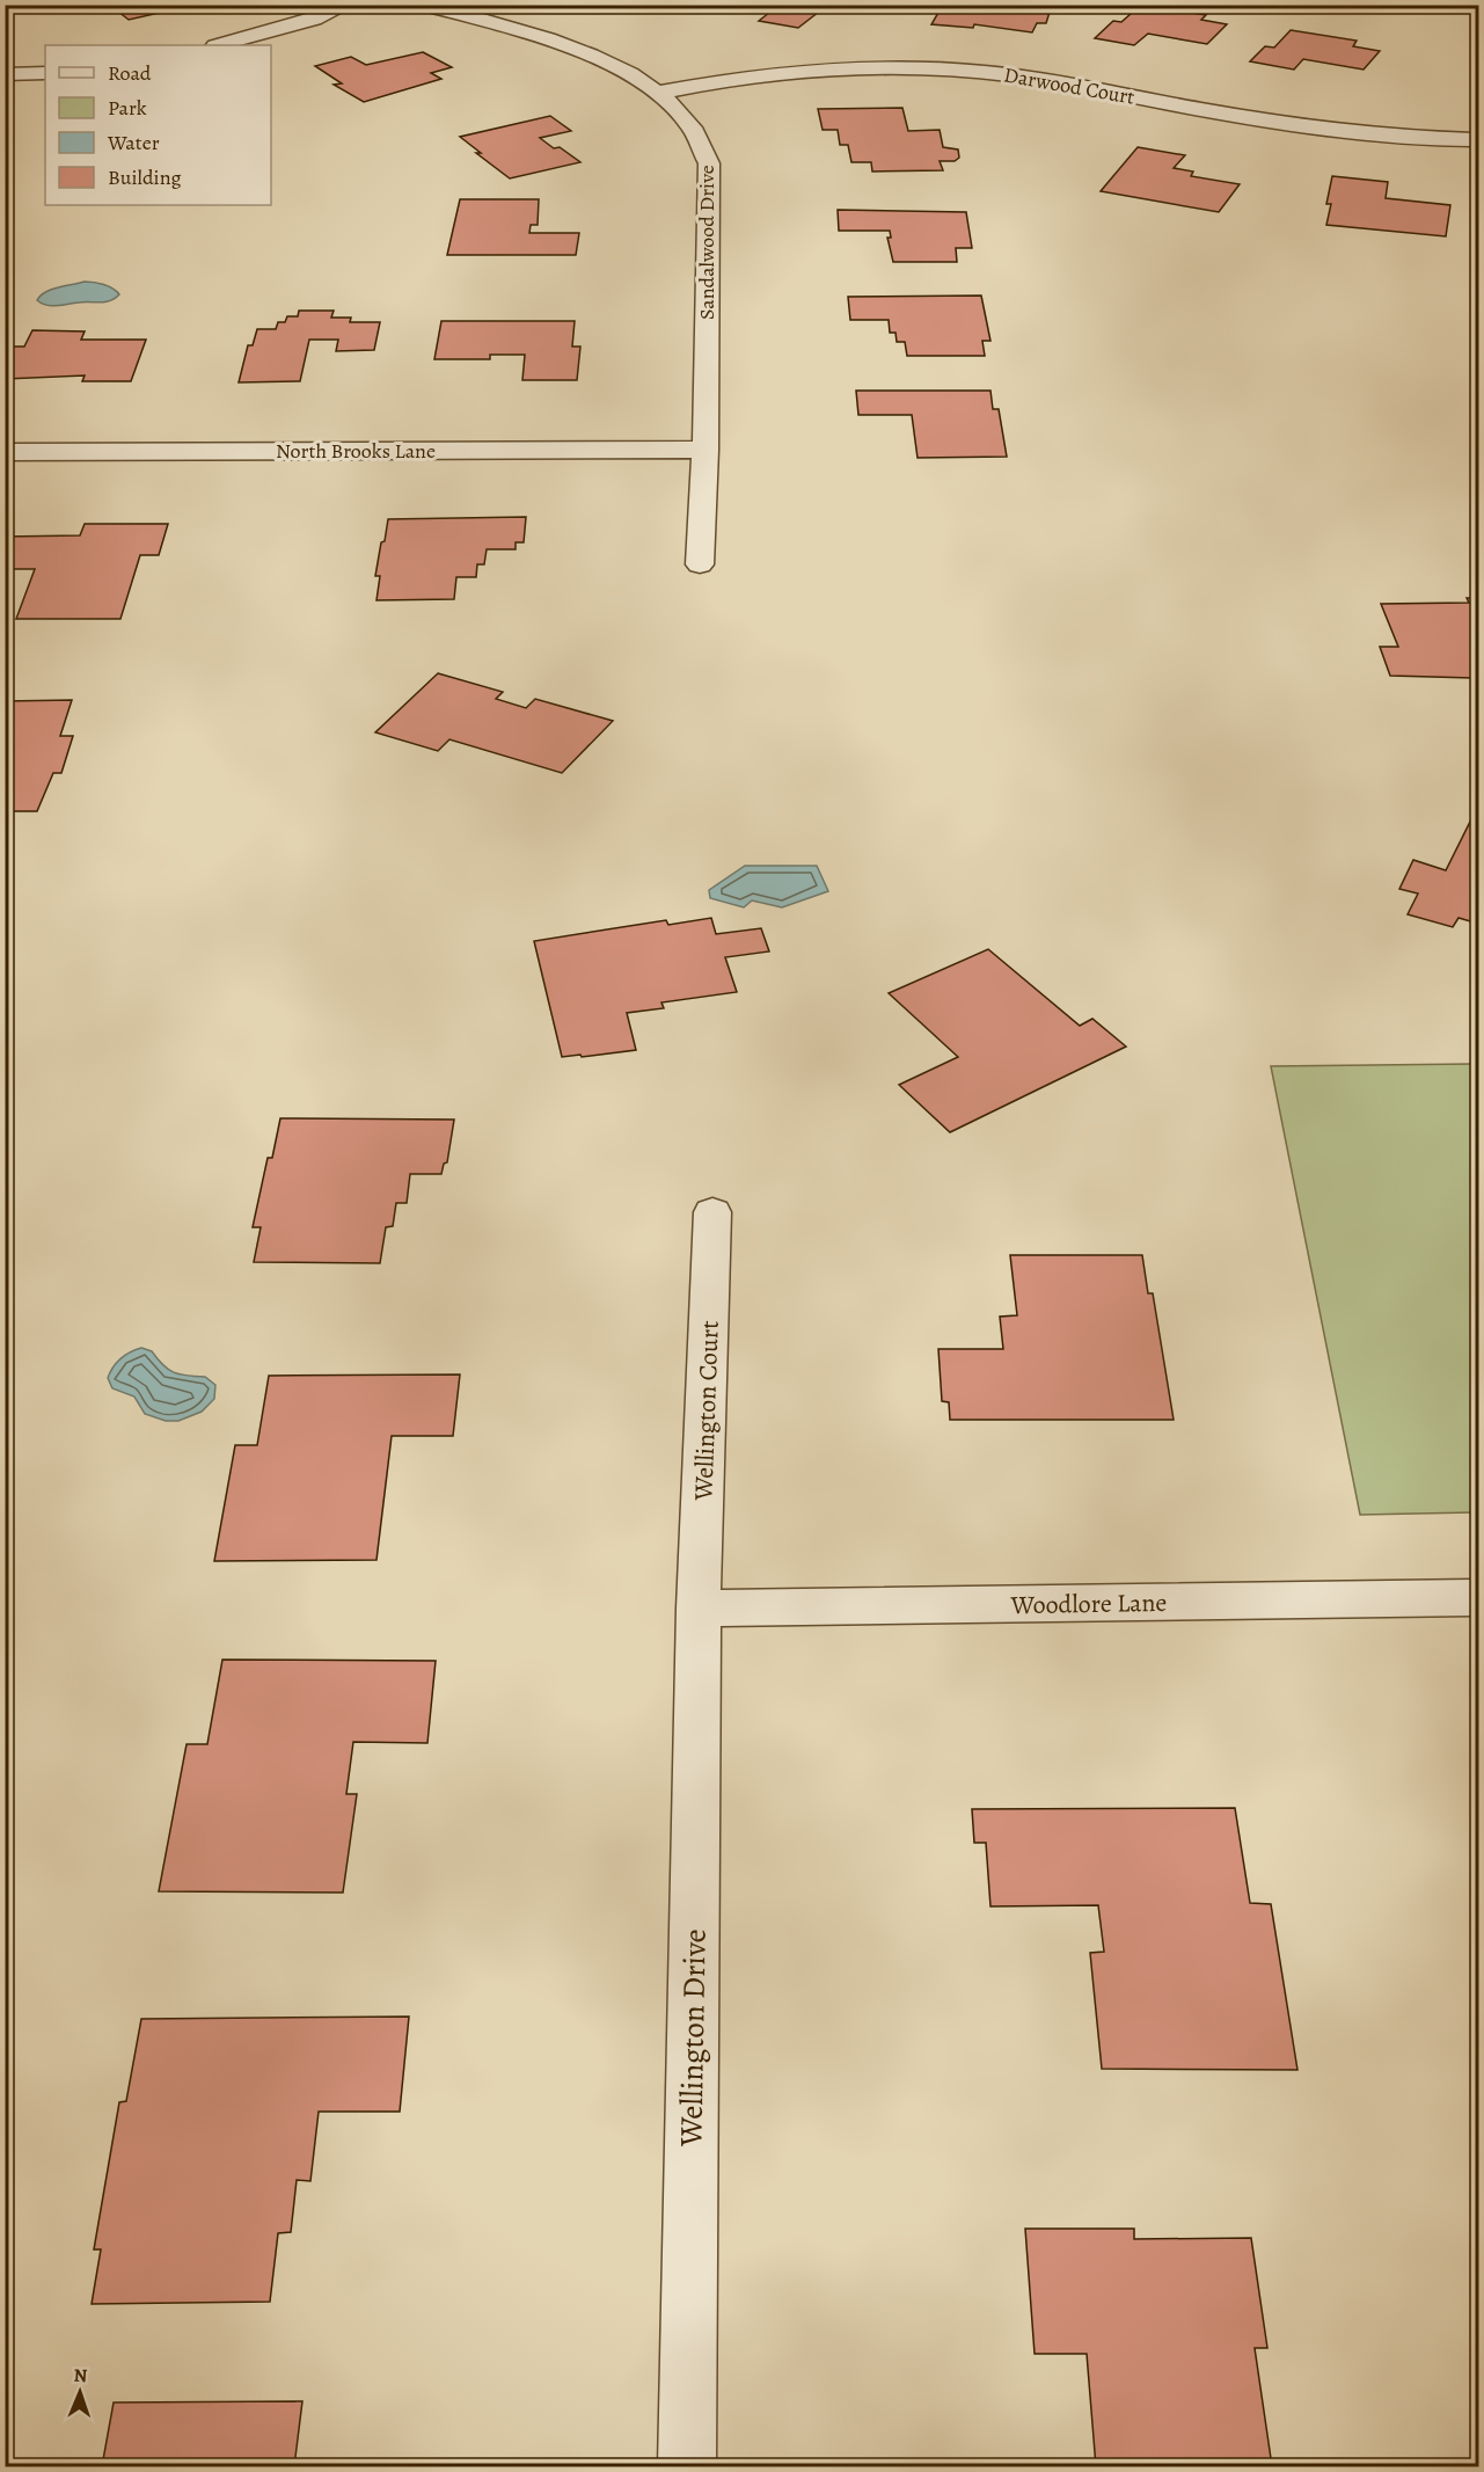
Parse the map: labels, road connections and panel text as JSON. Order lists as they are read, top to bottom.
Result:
{
  "streets": {
    "street": [
      "Darwood Court",
      "Sandalwood Drive",
      "North Brooks Lane",
      "Wellington Court",
      "Woodlore Lane",
      "Wellington Drive"
    ]
  },
  "crossings": [
    ["Darwood Court", "Sandalwood Drive"],
    ["Sandalwood Drive", "North Brooks Lane"],
    ["Wellington Court", "Woodlore Lane"],
    ["Wellington Court", "Wellington Drive"],
    ["Woodlore Lane", "Wellington Drive"]
  ],
  "legend": [
    "Road",
    "Park",
    "Water",
    "Building"
  ],
  "north": "top"
}
